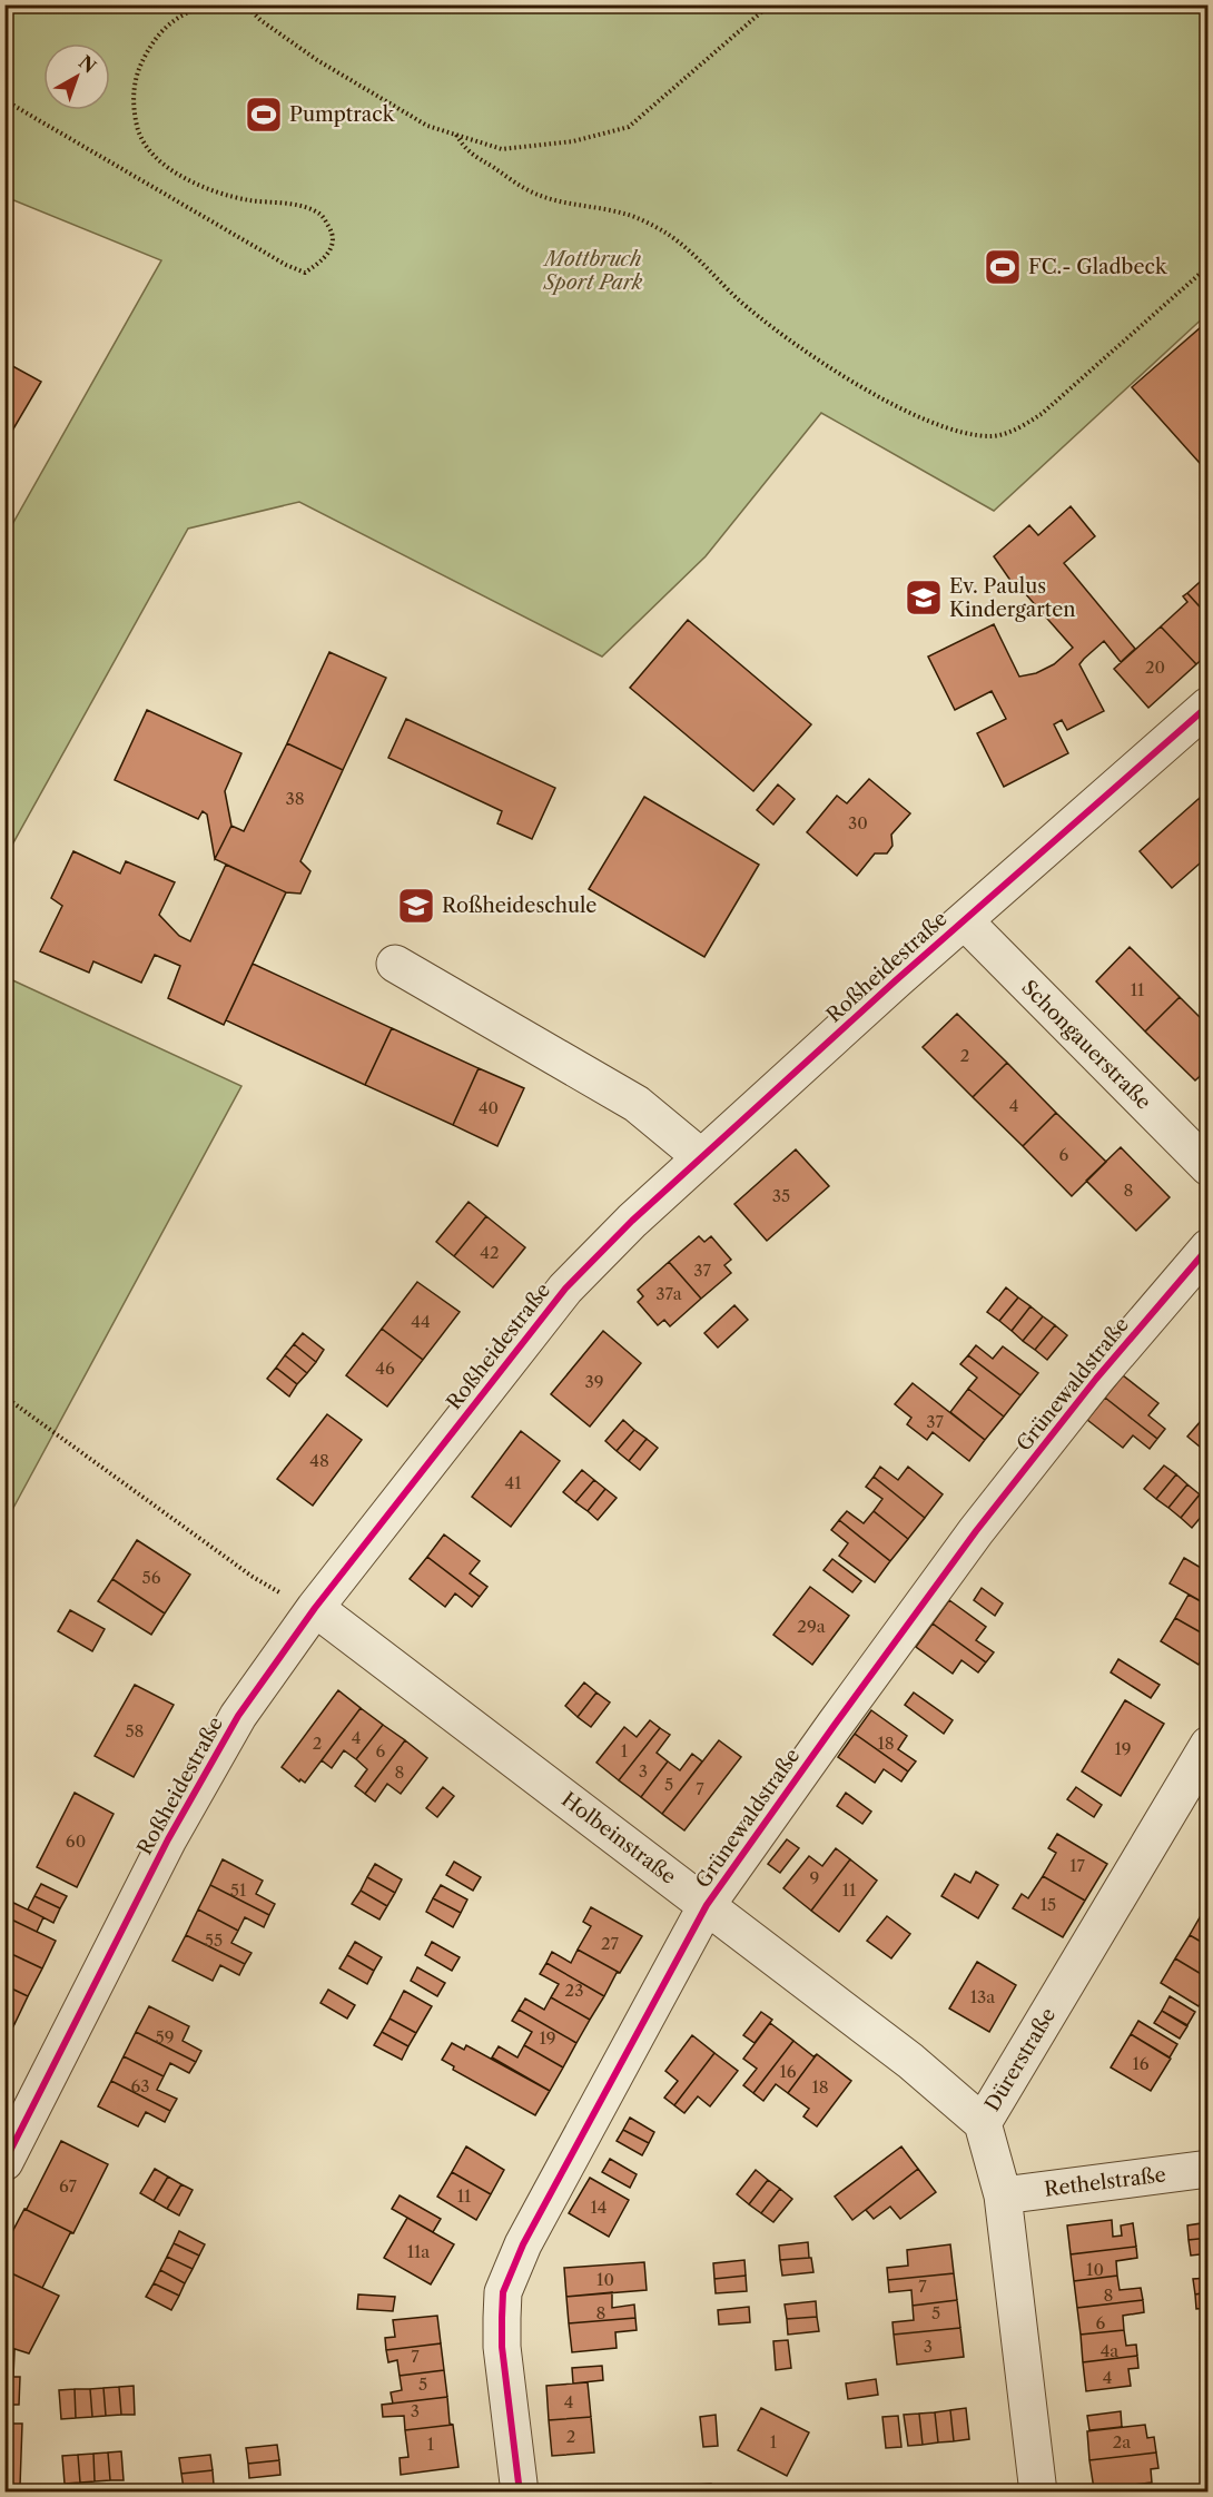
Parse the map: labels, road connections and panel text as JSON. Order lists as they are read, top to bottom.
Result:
{
  "streets": {
    "street": [
      "Roßheidestraße",
      "Schongauerstraße",
      "Grünewaldstraße",
      "Holbeinstraße",
      "Dürerstraße",
      "Rethelstraße"
    ]
  },
  "crossings": [
    ["Roßheidestraße", "Schongauerstraße"],
    ["Roßheidestraße", "Holbeinstraße"],
    ["Grünewaldstraße", "Holbeinstraße"],
    ["Holbeinstraße", "Dürerstraße"],
    ["Dürerstraße", "Rethelstraße"]
  ],
  "parks": ["Mottbruch Sport Park"],
  "places": {
    "sports": ["Pumptrack", "FC.- Gladbeck"],
    "school or university": ["Ev. Paulus Kindergarten", "Roßheideschule"]
  },
  "house_numbers": [
    "20",
    "38",
    "30",
    "11",
    "2",
    "4",
    "40",
    "6",
    "8",
    "35",
    "42",
    "37",
    "37a",
    "44",
    "46",
    "39",
    "37",
    "48",
    "41",
    "56",
    "29a",
    "58",
    "4",
    "2",
    "18",
    "19",
    "6",
    "1",
    "3",
    "8",
    "5",
    "7",
    "60",
    "17",
    "9",
    "51",
    "11",
    "15",
    "55",
    "27",
    "23",
    "13a",
    "59",
    "19",
    "16",
    "16",
    "63",
    "18",
    "67",
    "11",
    "14",
    "11a",
    "10",
    "10",
    "7",
    "8",
    "8",
    "5",
    "6",
    "3",
    "4a",
    "7",
    "4",
    "5",
    "4",
    "3",
    "2",
    "1",
    "2a",
    "1"
  ],
  "north": "top right"
}
